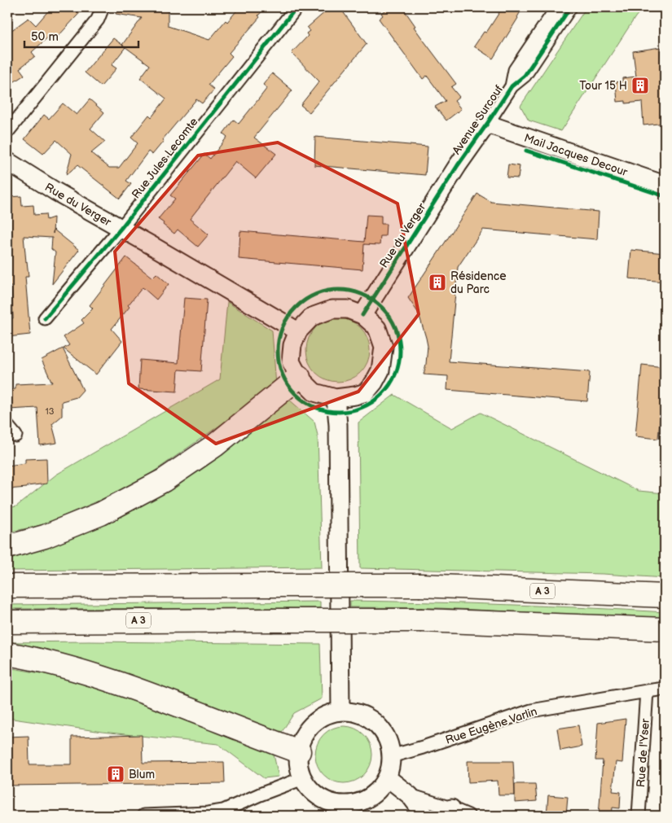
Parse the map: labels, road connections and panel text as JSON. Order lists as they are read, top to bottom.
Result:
{
  "streets": {
    "highway": ["A 3"],
    "street": [
      "Avenue Surcouf",
      "Mail Jacques Decour",
      "Rue Jules Lecomte",
      "Rue du Verger",
      "Rue Eugène Varlin",
      "Rue de l'Yser"
    ]
  },
  "crossings": [
    ["Avenue Surcouf", "Mail Jacques Decour"],
    ["Avenue Surcouf", "Rue du Verger"],
    ["Rue Jules Lecomte", "Rue du Verger"],
    ["Rue Eugène Varlin", "Rue de l'Yser"]
  ],
  "places": {
    "building": ["Tour 15 H", "Résidence du Parc", "Blum"]
  },
  "house_numbers": ["13"],
  "scale_bar": "50 m"
}
